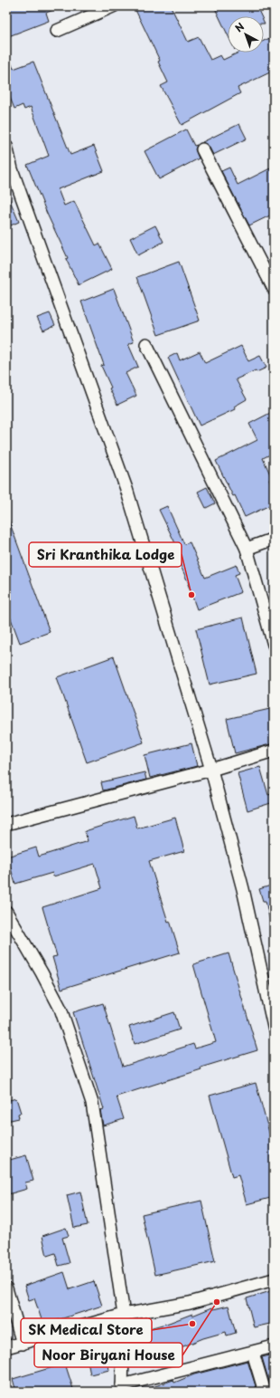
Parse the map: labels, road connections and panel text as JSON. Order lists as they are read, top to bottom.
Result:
{
  "places": ["Sri Kranthika Lodge", "Noor Biryani House", "SK Medical Store"],
  "north": "top left"
}
